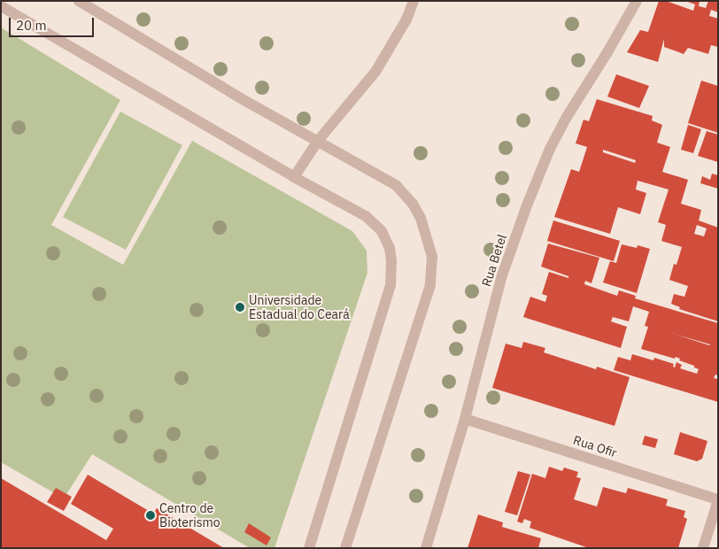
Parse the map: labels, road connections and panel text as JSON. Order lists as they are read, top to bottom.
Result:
{
  "streets": {
    "street": ["Rua Betel", "Rua Ofir"]
  },
  "crossings": [
    ["Rua Betel", "Rua Ofir"]
  ],
  "places": ["Universidade Estadual do Ceará", "Centro de Bioterismo"],
  "scale_bar": "20 m"
}
